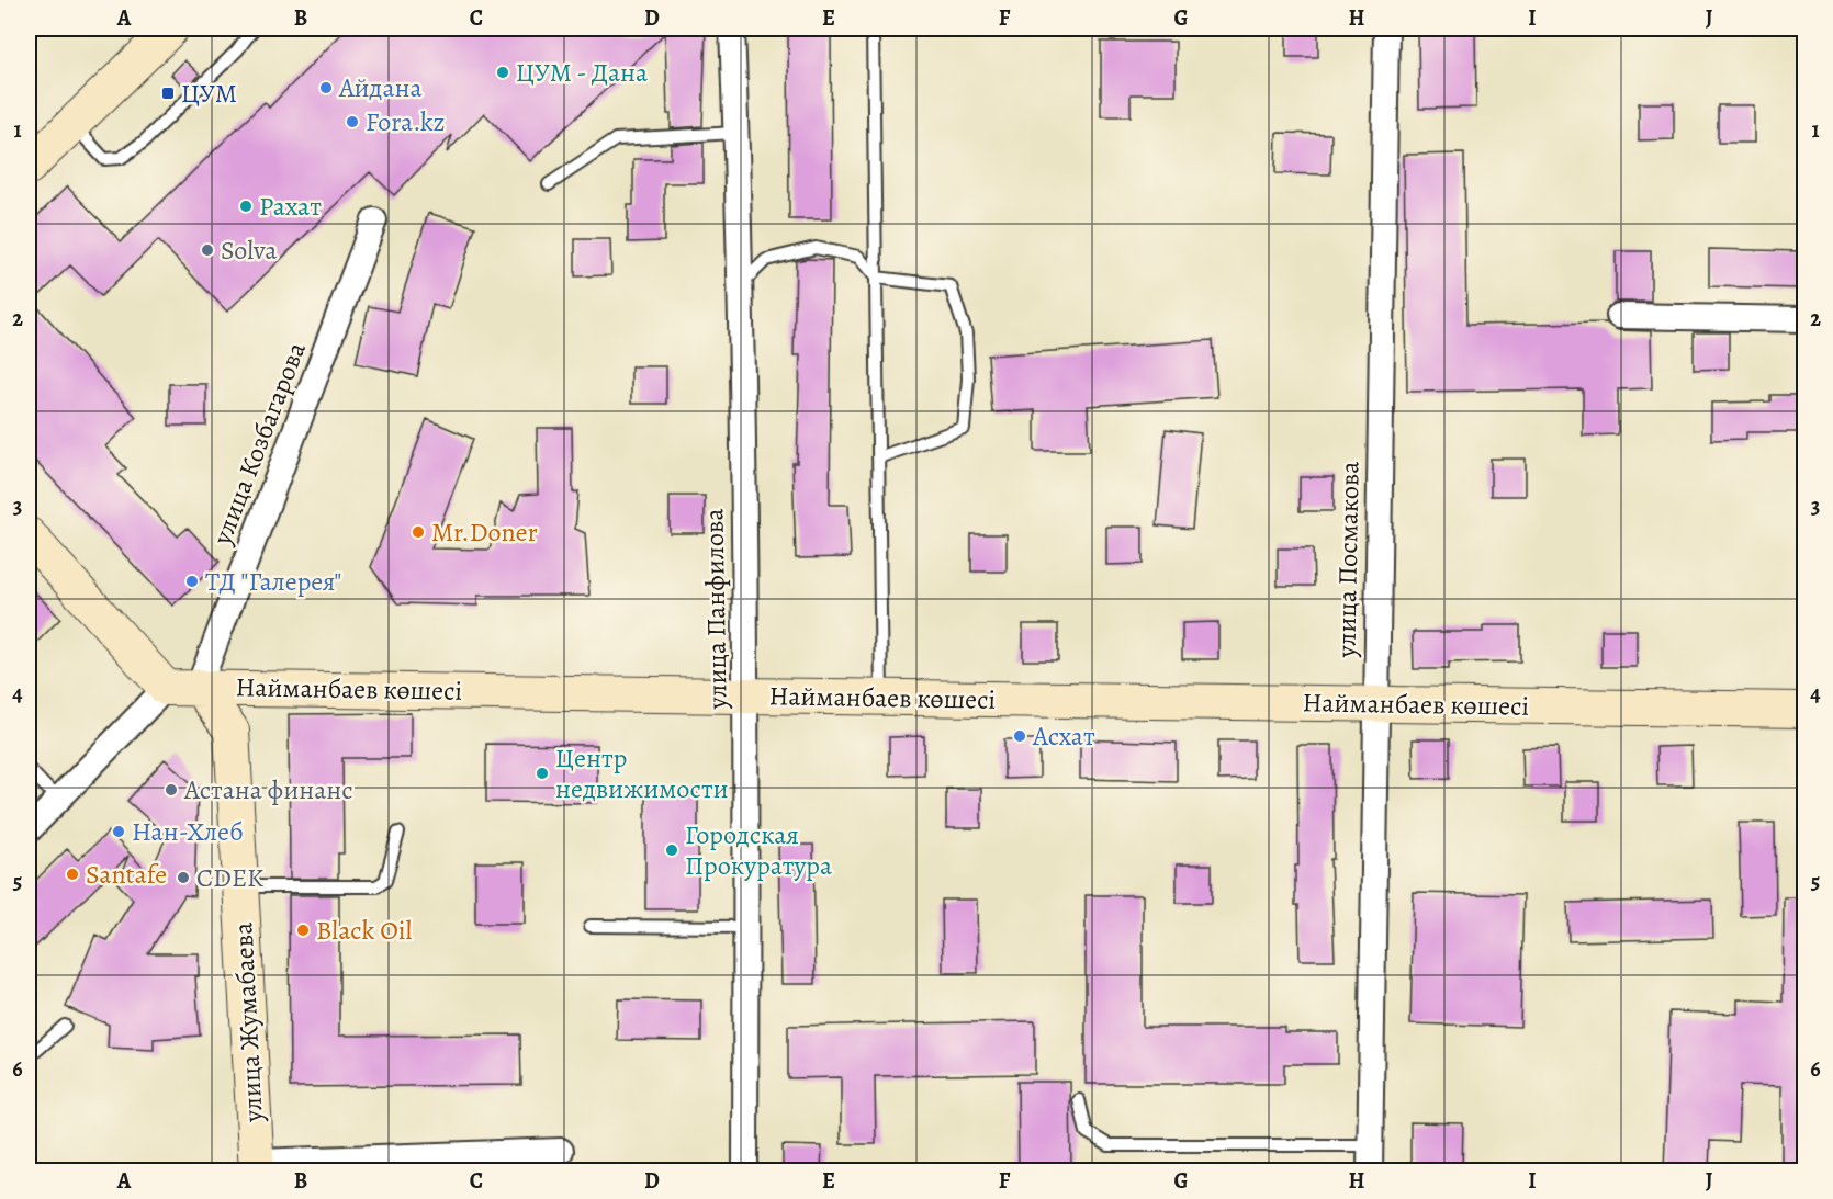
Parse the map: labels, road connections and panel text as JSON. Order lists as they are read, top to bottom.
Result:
{
  "streets": {
    "street": [
      "улица Козбагарова",
      "улица Посмакова",
      "улица Панфилова",
      "Найманбаев көшесі",
      "улица Жумабаева"
    ]
  },
  "crossings": [
    ["улица Козбагарова", "Найманбаев көшесі"],
    ["улица Козбагарова", "улица Жумабаева"],
    ["улица Посмакова", "Найманбаев көшесі"],
    ["улица Панфилова", "Найманбаев көшесі"],
    ["Найманбаев көшесі", "улица Жумабаева"]
  ],
  "places": {
    "other": [
      "ЦУМ - Дана",
      "Айдана",
      "Fora.kz",
      "Рахат",
      "Solva",
      "Mr.Doner",
      "ТД \"Галерея\"",
      "Асхат",
      "Центр недвижимости",
      "Астана финанс",
      "Нан-Хлеб",
      "Городская Прокуратура",
      "Santafe",
      "CDEK",
      "Black Oil"
    ],
    "transit": ["ЦУМ"]
  },
  "grid": {
    "columns": [
      "A",
      "B",
      "C",
      "D",
      "E",
      "F",
      "G",
      "H",
      "I",
      "J"
    ],
    "rows": [
      "1",
      "2",
      "3",
      "4",
      "5",
      "6"
    ]
  }
}
